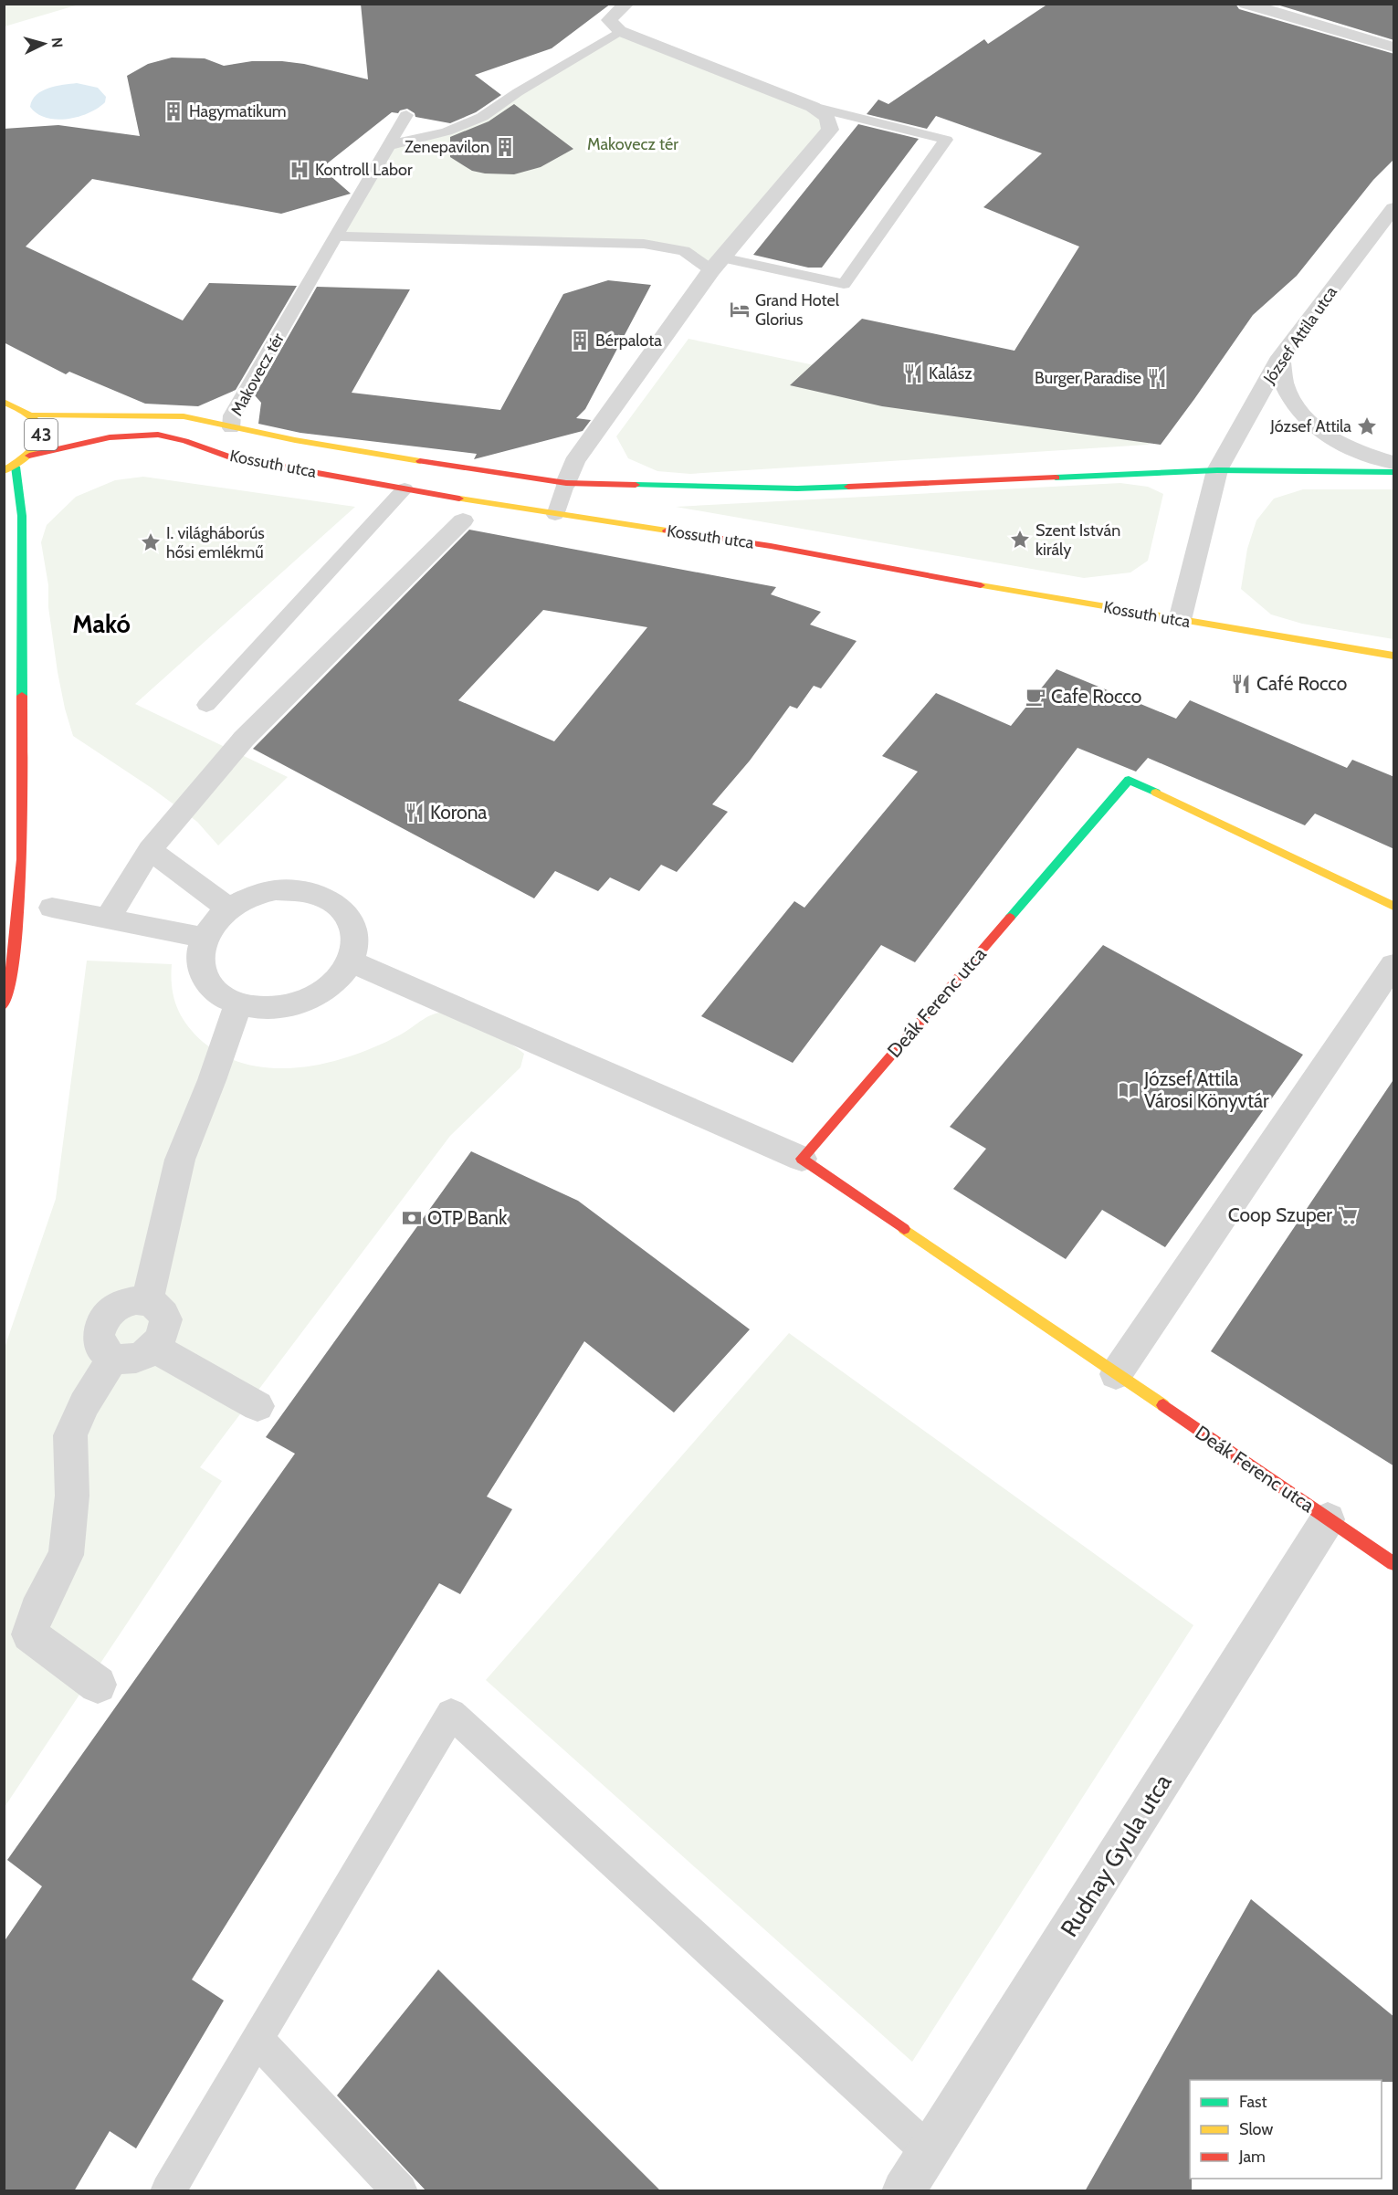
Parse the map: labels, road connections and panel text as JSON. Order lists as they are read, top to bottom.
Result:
{
  "streets": {
    "main road": ["43", "Kossuth utca", "Deák Ferenc utca"],
    "street": ["József Attila utca", "Rudnay Gyula utca"],
    "lane": ["Makovecz tér"]
  },
  "crossings": [
    ["József Attila utca", "Kossuth utca"],
    ["Makovecz tér", "Kossuth utca"],
    ["43", "Kossuth utca"],
    ["Deák Ferenc utca", "Rudnay Gyula utca"]
  ],
  "districts": ["Makó"],
  "parks": ["Makovecz tér"],
  "places": {
    "building": ["Hagymatikum", "Zenepavilon", "Bérpalota"],
    "hospital": ["Kontroll Labor"],
    "hotel": ["Grand Hotel Glorius"],
    "restaurant": [
      "Kalász",
      "Burger Paradise",
      "Café Rocco",
      "Korona"
    ],
    "place": ["József Attila", "Szent István király", "I. világháborús hősi emlékmű"],
    "cafe": ["Cafe Rocco"],
    "library": ["József Attila Városi Könyvtár"],
    "supermarket": ["Coop Szuper"],
    "bank": ["OTP Bank"]
  },
  "legend": ["Fast", "Slow", "Jam"],
  "north": "right"
}
